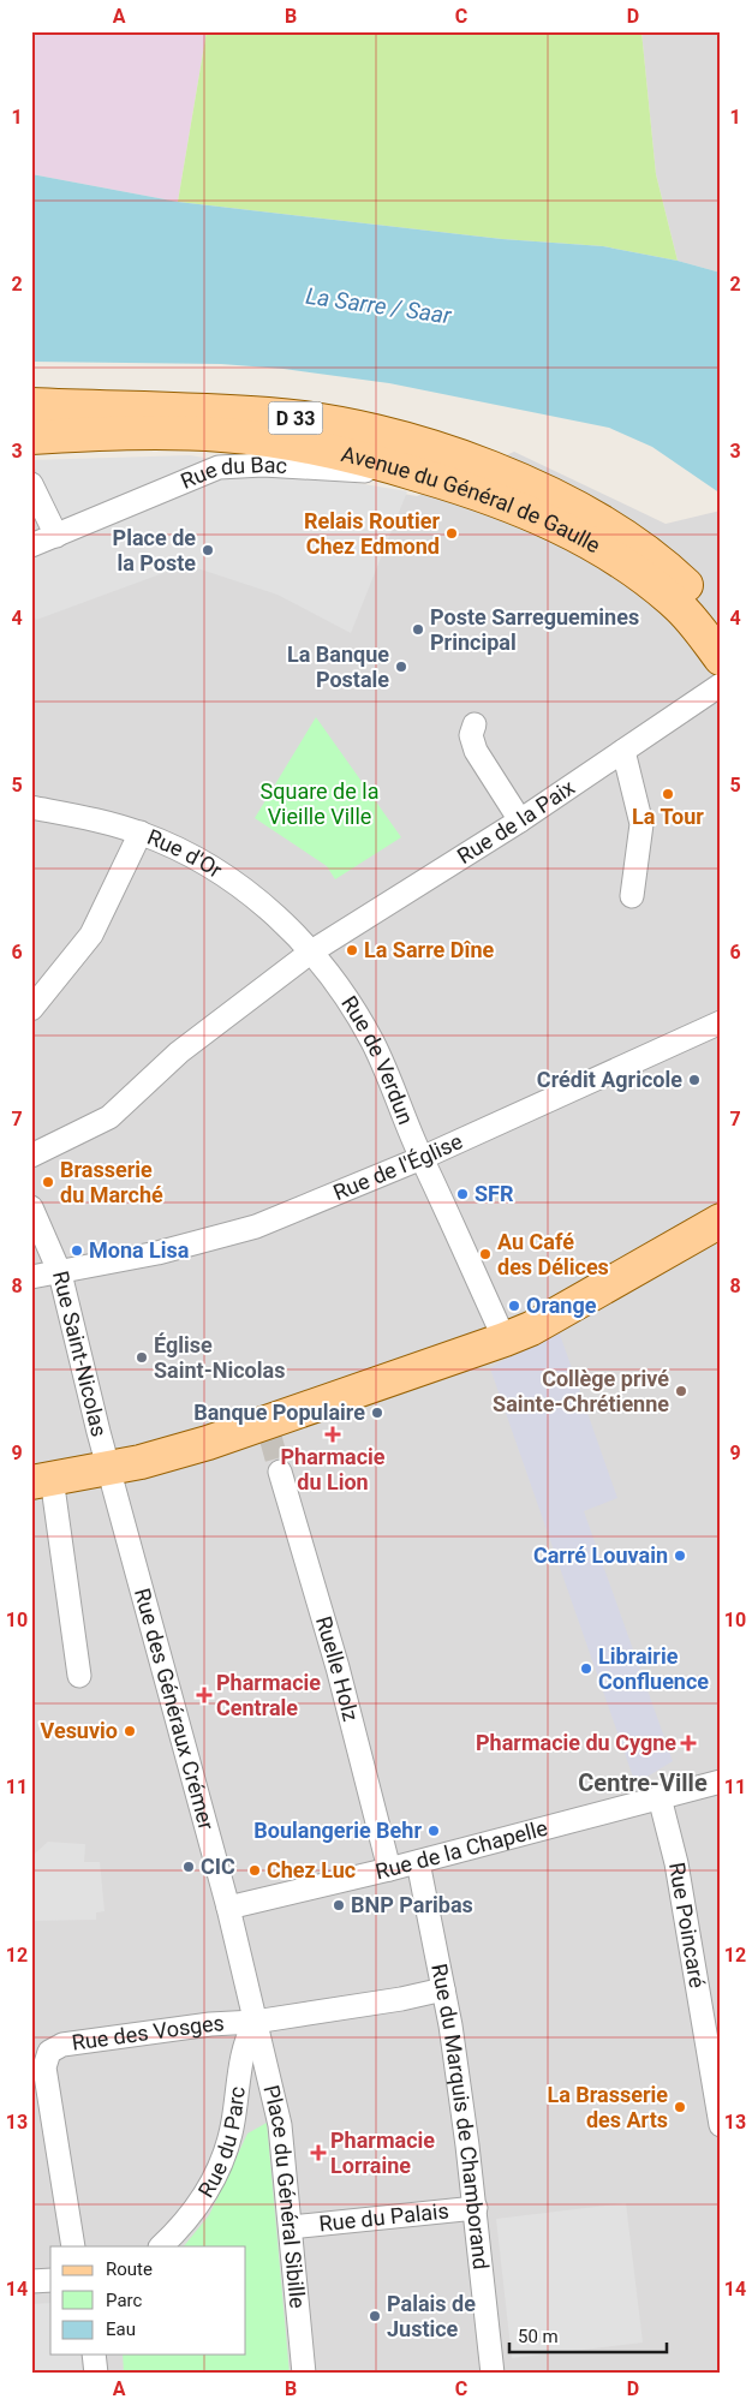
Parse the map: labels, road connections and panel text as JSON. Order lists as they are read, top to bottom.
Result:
{
  "streets": {
    "main road": ["D 33", "Avenue du Général de Gaulle"],
    "street": [
      "Rue du Bac",
      "Rue de la Paix",
      "Rue d'Or",
      "Rue de Verdun",
      "Rue de l'Église",
      "Rue Saint-Nicolas",
      "Ruelle Holz",
      "Rue des Généraux Crémer",
      "Rue de la Chapelle",
      "Rue Poincaré",
      "Rue des Vosges",
      "Rue du Marquis de Chamborand",
      "Rue du Parc",
      "Place du Général Sibille",
      "Rue du Palais"
    ]
  },
  "crossings": [
    ["Rue du Bac", "Avenue du Général de Gaulle"],
    ["Rue de la Paix", "Rue d'Or"],
    ["Rue de la Paix", "Rue de Verdun"],
    ["Rue d'Or", "Rue de Verdun"],
    ["Rue de Verdun", "Rue de l'Église"],
    ["Rue de l'Église", "Rue Saint-Nicolas"],
    ["Rue Saint-Nicolas", "Rue des Généraux Crémer"],
    ["Ruelle Holz", "Rue de la Chapelle"],
    ["Rue des Généraux Crémer", "Rue de la Chapelle"],
    ["Rue des Généraux Crémer", "Rue des Vosges"],
    ["Rue des Généraux Crémer", "Rue du Parc"],
    ["Rue des Généraux Crémer", "Place du Général Sibille"],
    ["Rue de la Chapelle", "Rue Poincaré"],
    ["Rue de la Chapelle", "Rue du Marquis de Chamborand"],
    ["Rue des Vosges", "Rue du Marquis de Chamborand"],
    ["Rue des Vosges", "Rue du Parc"],
    ["Rue des Vosges", "Place du Général Sibille"],
    ["Rue du Marquis de Chamborand", "Rue du Palais"],
    ["Rue du Parc", "Place du Général Sibille"],
    ["Place du Général Sibille", "Rue du Palais"]
  ],
  "districts": ["Centre-Ville"],
  "water": ["La Sarre / Saar"],
  "parks": ["Square de la Vieille Ville"],
  "places": {
    "other": [
      "Relais Routier Chez Edmond",
      "Place de la Poste",
      "Poste Sarreguemines Principal",
      "La Banque Postale",
      "La Tour",
      "La Sarre Dîne",
      "Crédit Agricole",
      "Brasserie du Marché",
      "SFR",
      "Mona Lisa",
      "Au Café des Délices",
      "Orange",
      "Église Saint-Nicolas",
      "Collège privé Sainte-Chrétienne",
      "Banque Populaire",
      "Carré Louvain",
      "Librairie Confluence",
      "Vesuvio",
      "Boulangerie Behr",
      "CIC",
      "Chez Luc",
      "BNP Paribas",
      "La Brasserie des Arts",
      "Palais de Justice"
    ],
    "health": [
      "Pharmacie du Lion",
      "Pharmacie Centrale",
      "Pharmacie du Cygne",
      "Pharmacie Lorraine"
    ]
  },
  "legend": ["Route", "Parc", "Eau"],
  "scale_bar": "50 m",
  "grid": {
    "columns": [
      "A",
      "B",
      "C",
      "D"
    ],
    "rows": [
      "1",
      "2",
      "3",
      "4",
      "5",
      "6",
      "7",
      "8",
      "9",
      "10",
      "11",
      "12",
      "13",
      "14"
    ]
  }
}
